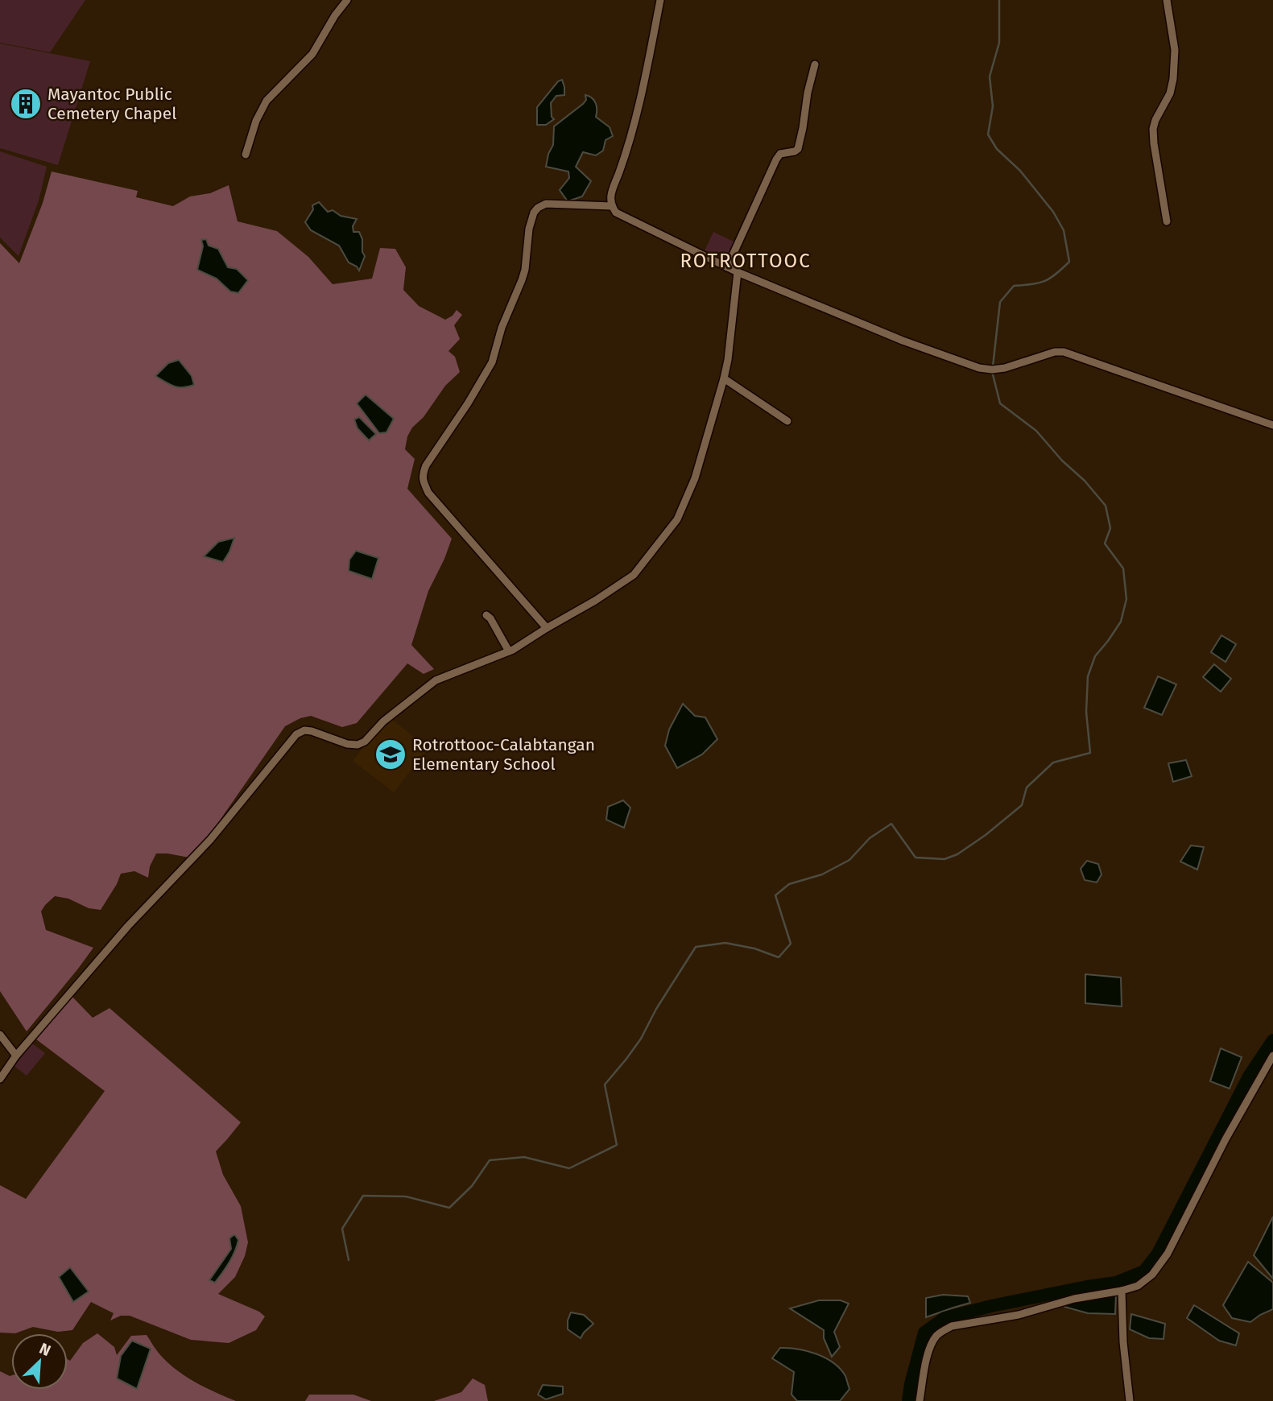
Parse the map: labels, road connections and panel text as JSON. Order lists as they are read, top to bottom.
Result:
{
  "districts": ["ROTROTTOOC"],
  "places": {
    "building": ["Mayantoc Public Cemetery Chapel"],
    "school or university": ["Rotrottooc-Calabtangan Elementary School"]
  },
  "north": "top right"
}
